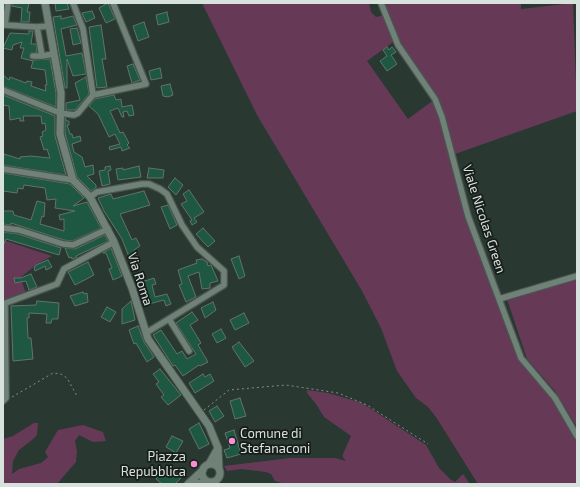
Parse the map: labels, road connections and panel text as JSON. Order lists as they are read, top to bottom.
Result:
{
  "streets": {
    "street": ["Viale Nicolas Green", "Via Roma"]
  },
  "places": ["Comune di Stefanaconi", "Piazza Repubblica"]
}
